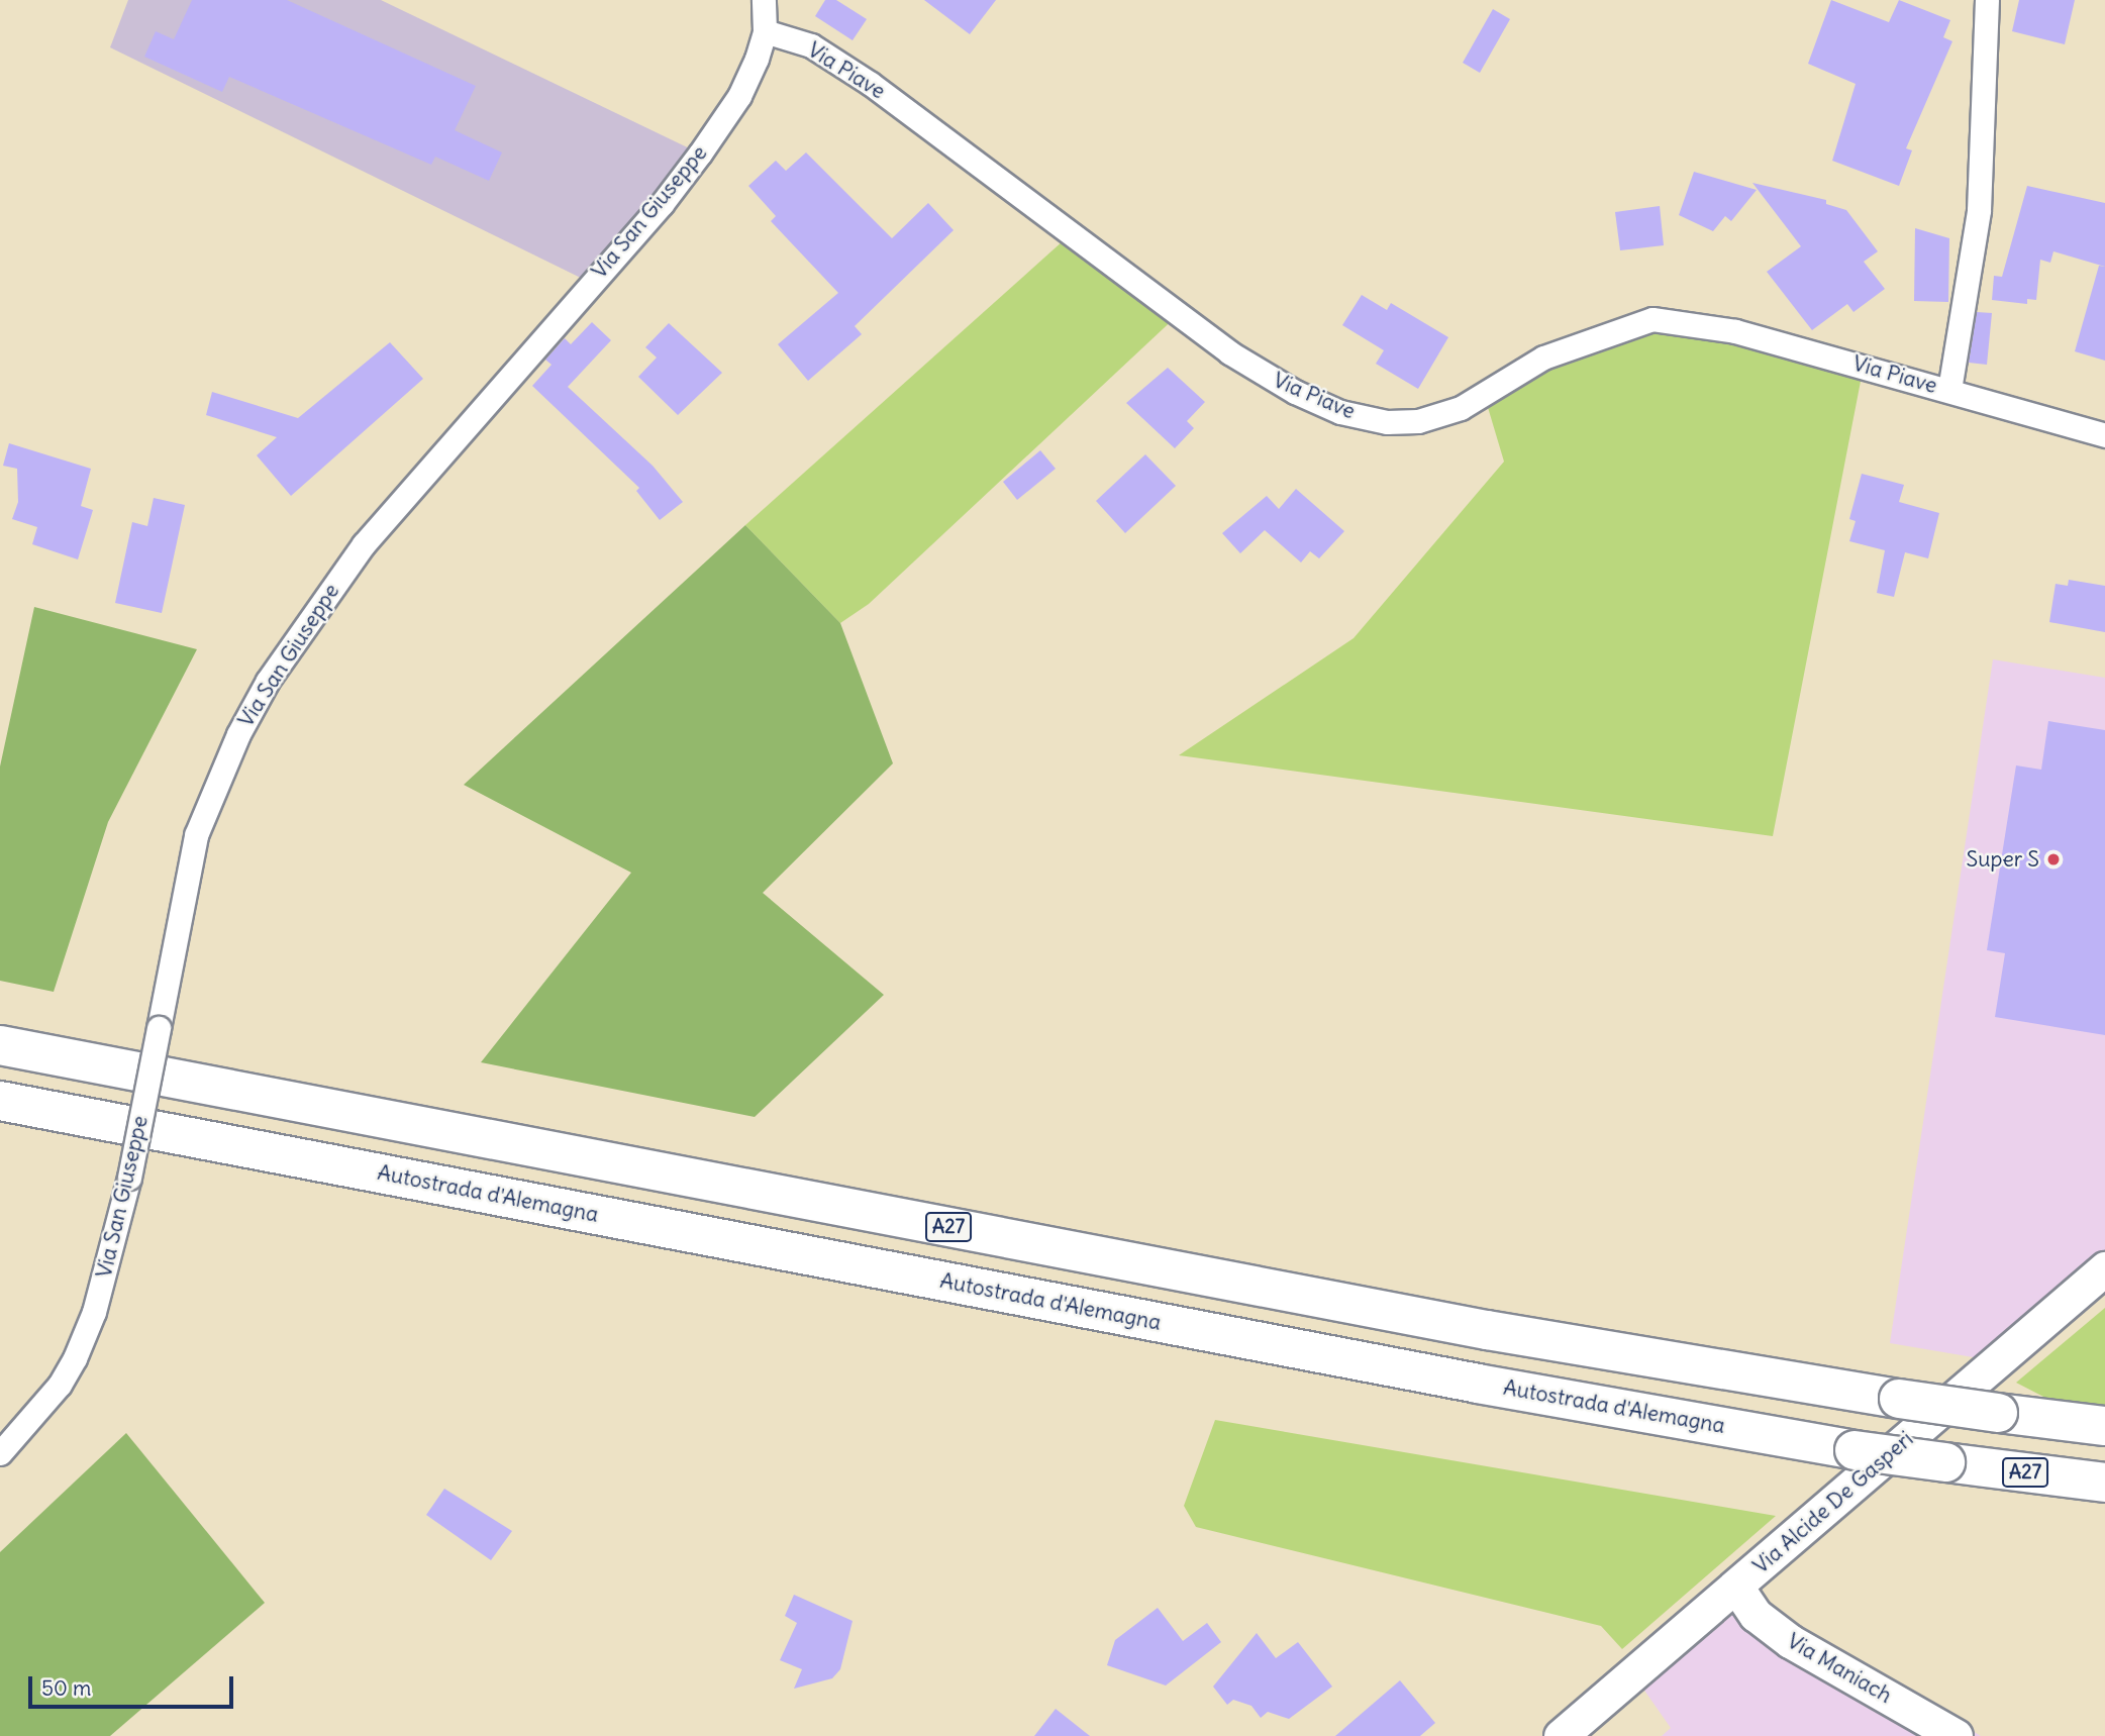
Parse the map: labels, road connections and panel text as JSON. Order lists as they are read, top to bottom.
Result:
{
  "streets": {
    "highway": ["Autostrada d'Alemagna", "A27"],
    "street": [
      "Via Piave",
      "Via San Giuseppe",
      "Via Alcide De Gasperi",
      "Via Maniach"
    ]
  },
  "crossings": [
    ["Via Piave", "Via San Giuseppe"],
    ["Via Alcide De Gasperi", "Via Maniach"]
  ],
  "places": ["Super S"],
  "scale_bar": "50 m"
}
